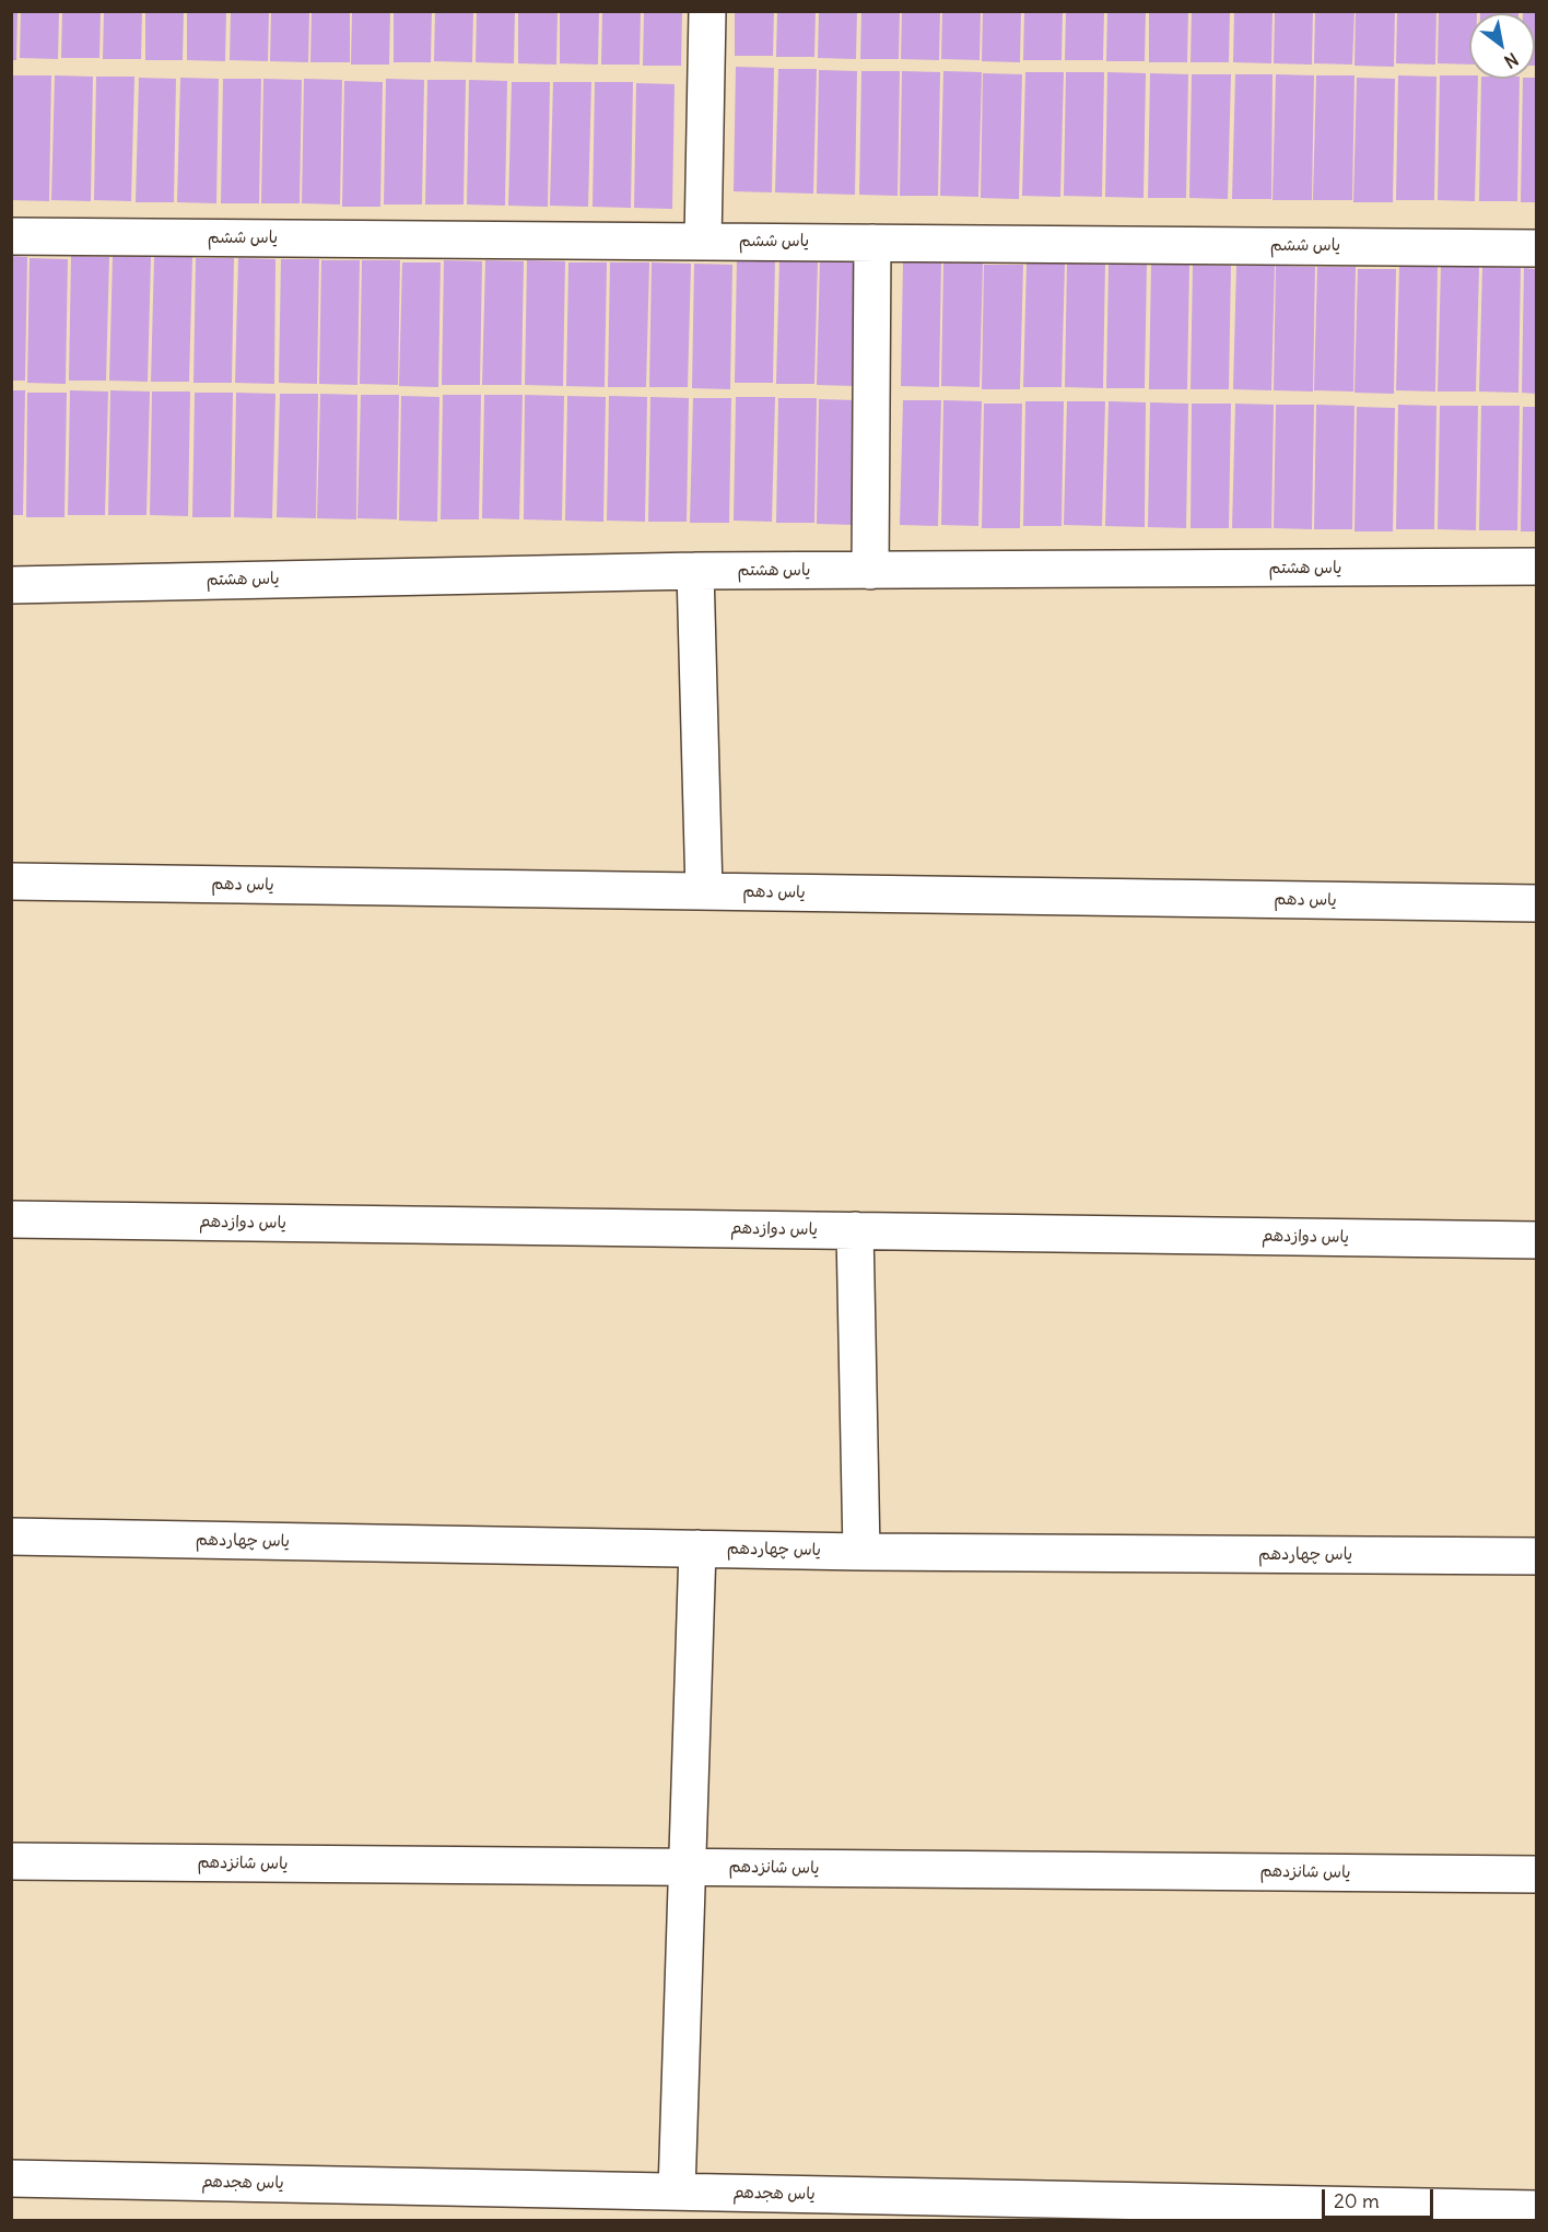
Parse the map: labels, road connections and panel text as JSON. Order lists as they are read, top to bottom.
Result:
{
  "streets": {
    "street": [
      "یاس ششم",
      "یاس هشتم",
      "یاس دهم",
      "یاس دوازدهم",
      "یاس چهاردهم",
      "یاس شانزدهم",
      "یاس هجدهم"
    ]
  },
  "scale_bar": "20 m",
  "north": "bottom right"
}
